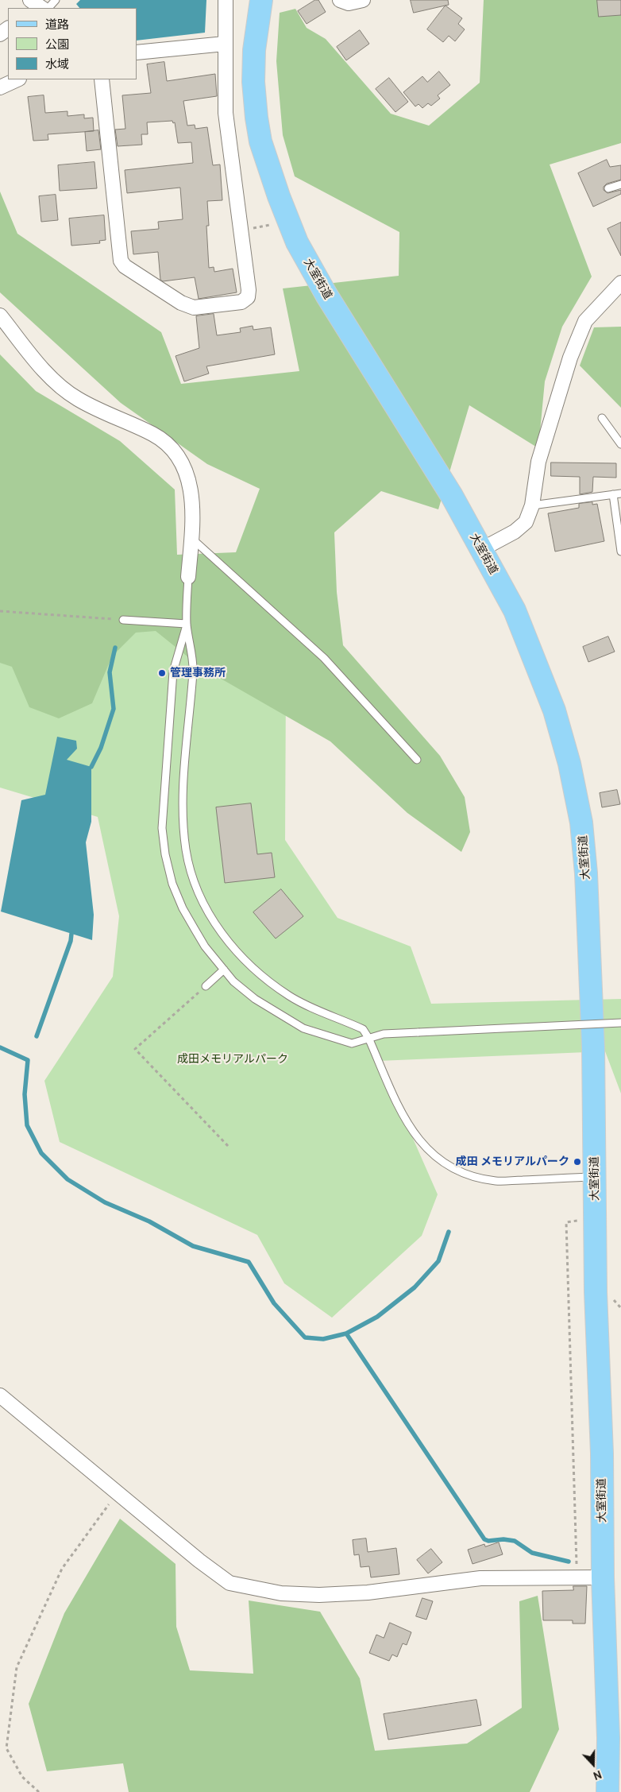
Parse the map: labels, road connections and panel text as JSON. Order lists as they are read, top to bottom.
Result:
{
  "streets": {
    "main road": ["大室街道"]
  },
  "parks": ["成田メモリアルパーク"],
  "places": ["管理事務所", "成田 メモリアルパーク"],
  "legend": ["道路", "公園", "水域"],
  "north": "bottom"
}
